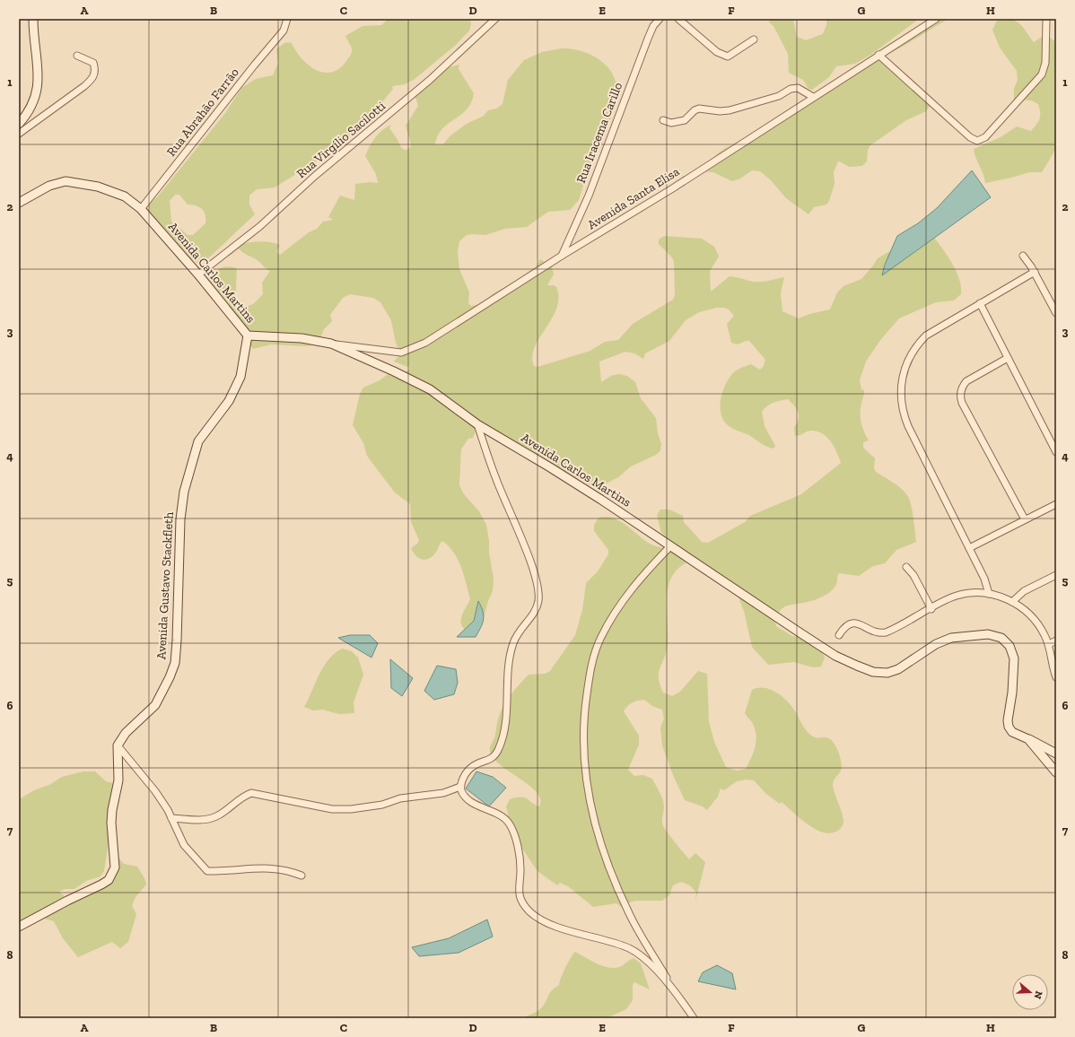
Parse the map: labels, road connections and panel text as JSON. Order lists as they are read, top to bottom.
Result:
{
  "streets": {
    "street": [
      "Rua Abrahão Farrão",
      "Rua Iracema Carillo",
      "Rua Virgílio Sacilotti",
      "Avenida Santa Elisa",
      "Avenida Carlos Martins",
      "Avenida Gustavo Stackfleth"
    ]
  },
  "crossings": [
    ["Rua Abrahão Farrão", "Avenida Carlos Martins"],
    ["Rua Iracema Carillo", "Avenida Santa Elisa"],
    ["Rua Virgílio Sacilotti", "Avenida Carlos Martins"],
    ["Avenida Santa Elisa", "Avenida Carlos Martins"],
    ["Avenida Carlos Martins", "Avenida Gustavo Stackfleth"]
  ],
  "north": "right",
  "grid": {
    "columns": [
      "A",
      "B",
      "C",
      "D",
      "E",
      "F",
      "G",
      "H"
    ],
    "rows": [
      "1",
      "2",
      "3",
      "4",
      "5",
      "6",
      "7",
      "8"
    ]
  }
}
